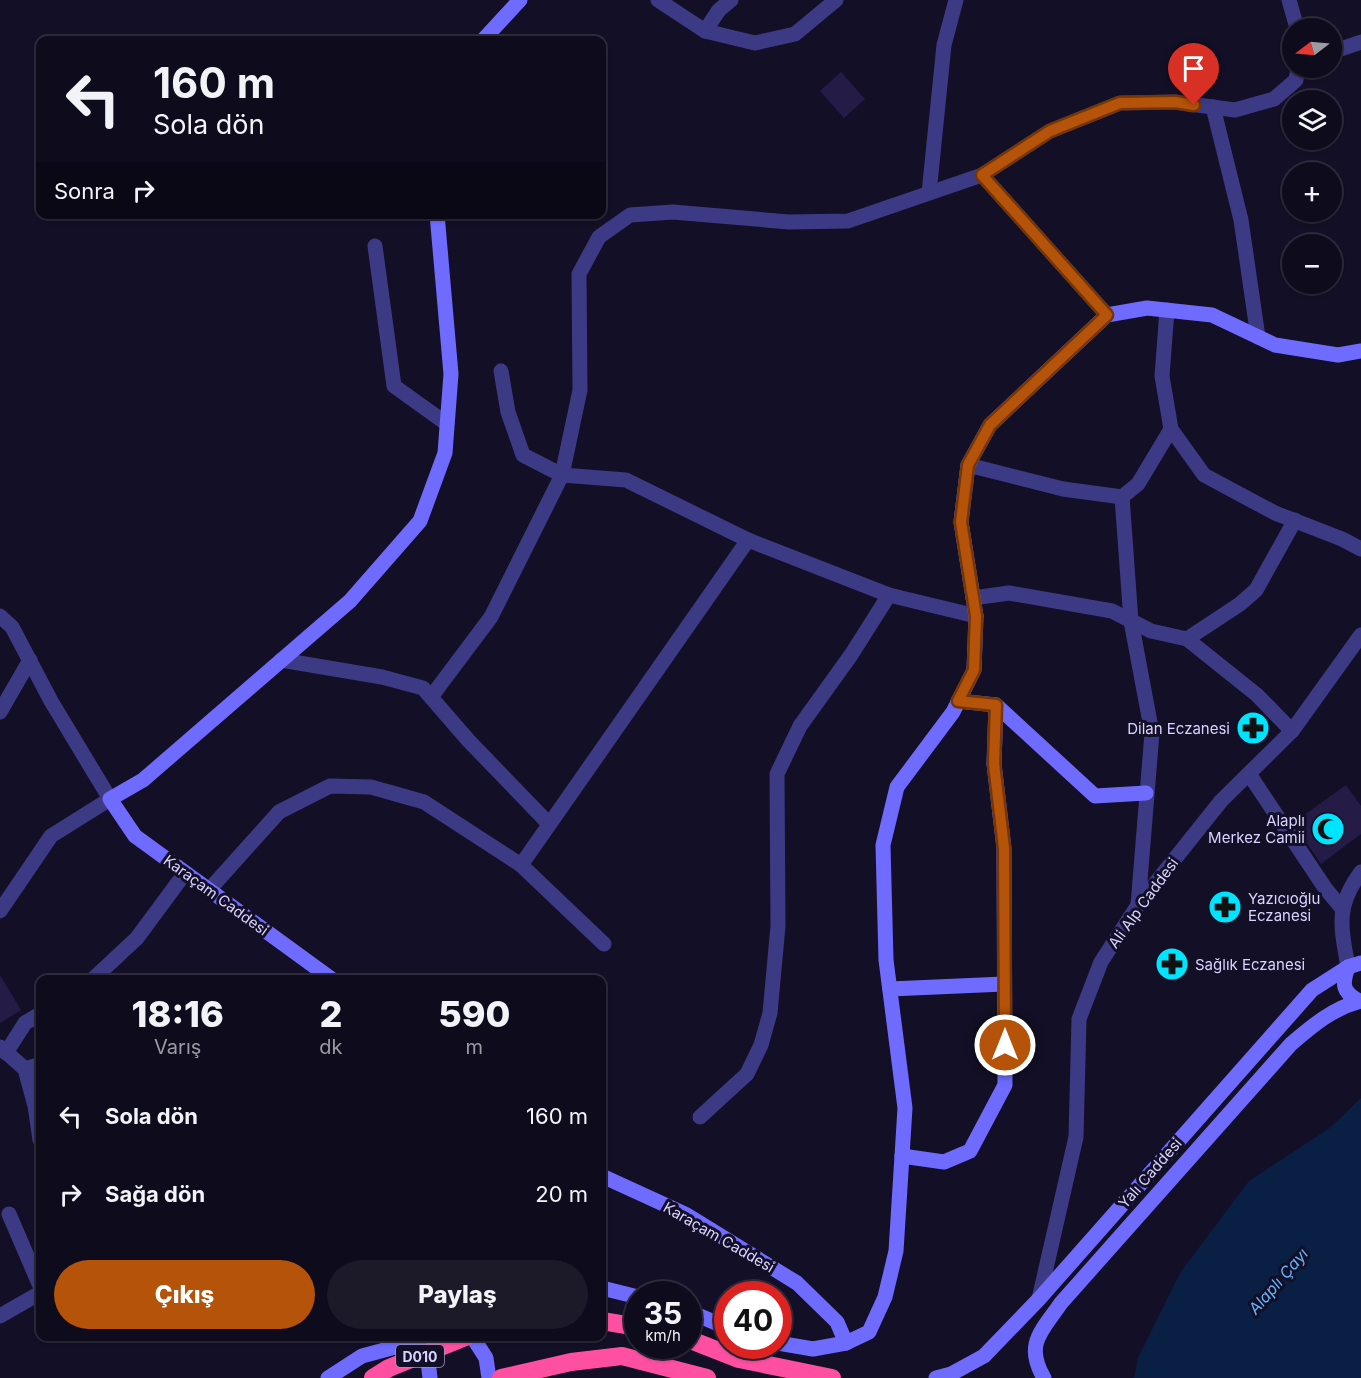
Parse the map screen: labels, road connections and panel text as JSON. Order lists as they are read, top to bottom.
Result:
{
  "streets": {
    "highway": ["D010"],
    "street": ["Karaçam Caddesi", "Ali Alp Caddesi", "Yalı Caddesi"]
  },
  "crossings": [
    ["Ali Alp Caddesi", "Yalı Caddesi"]
  ],
  "water": ["Alaplı Çayı"],
  "places": {
    "pharmacy": ["Dilan Eczanesi", "Yazıcıoğlu Eczanesi", "Sağlık Eczanesi"],
    "mosque": ["Alaplı Merkez Camii"]
  },
  "north": "left",
  "page": {
    "map_buttons": ["+", "−"],
    "turn": ["160 m", "Sola dön"],
    "then": "Sonra",
    "eta": [
      "18:16",
      "Varış",
      "2",
      "dk",
      "590",
      "m"
    ],
    "list": [
      {
        "name": "Sola dön",
        "value": "160 m"
      },
      {
        "name": "Sağa dön",
        "value": "20 m"
      }
    ],
    "buttons": ["Çıkış", "Paylaş"],
    "speed": "35 km/h",
    "limit": "40"
  }
}
